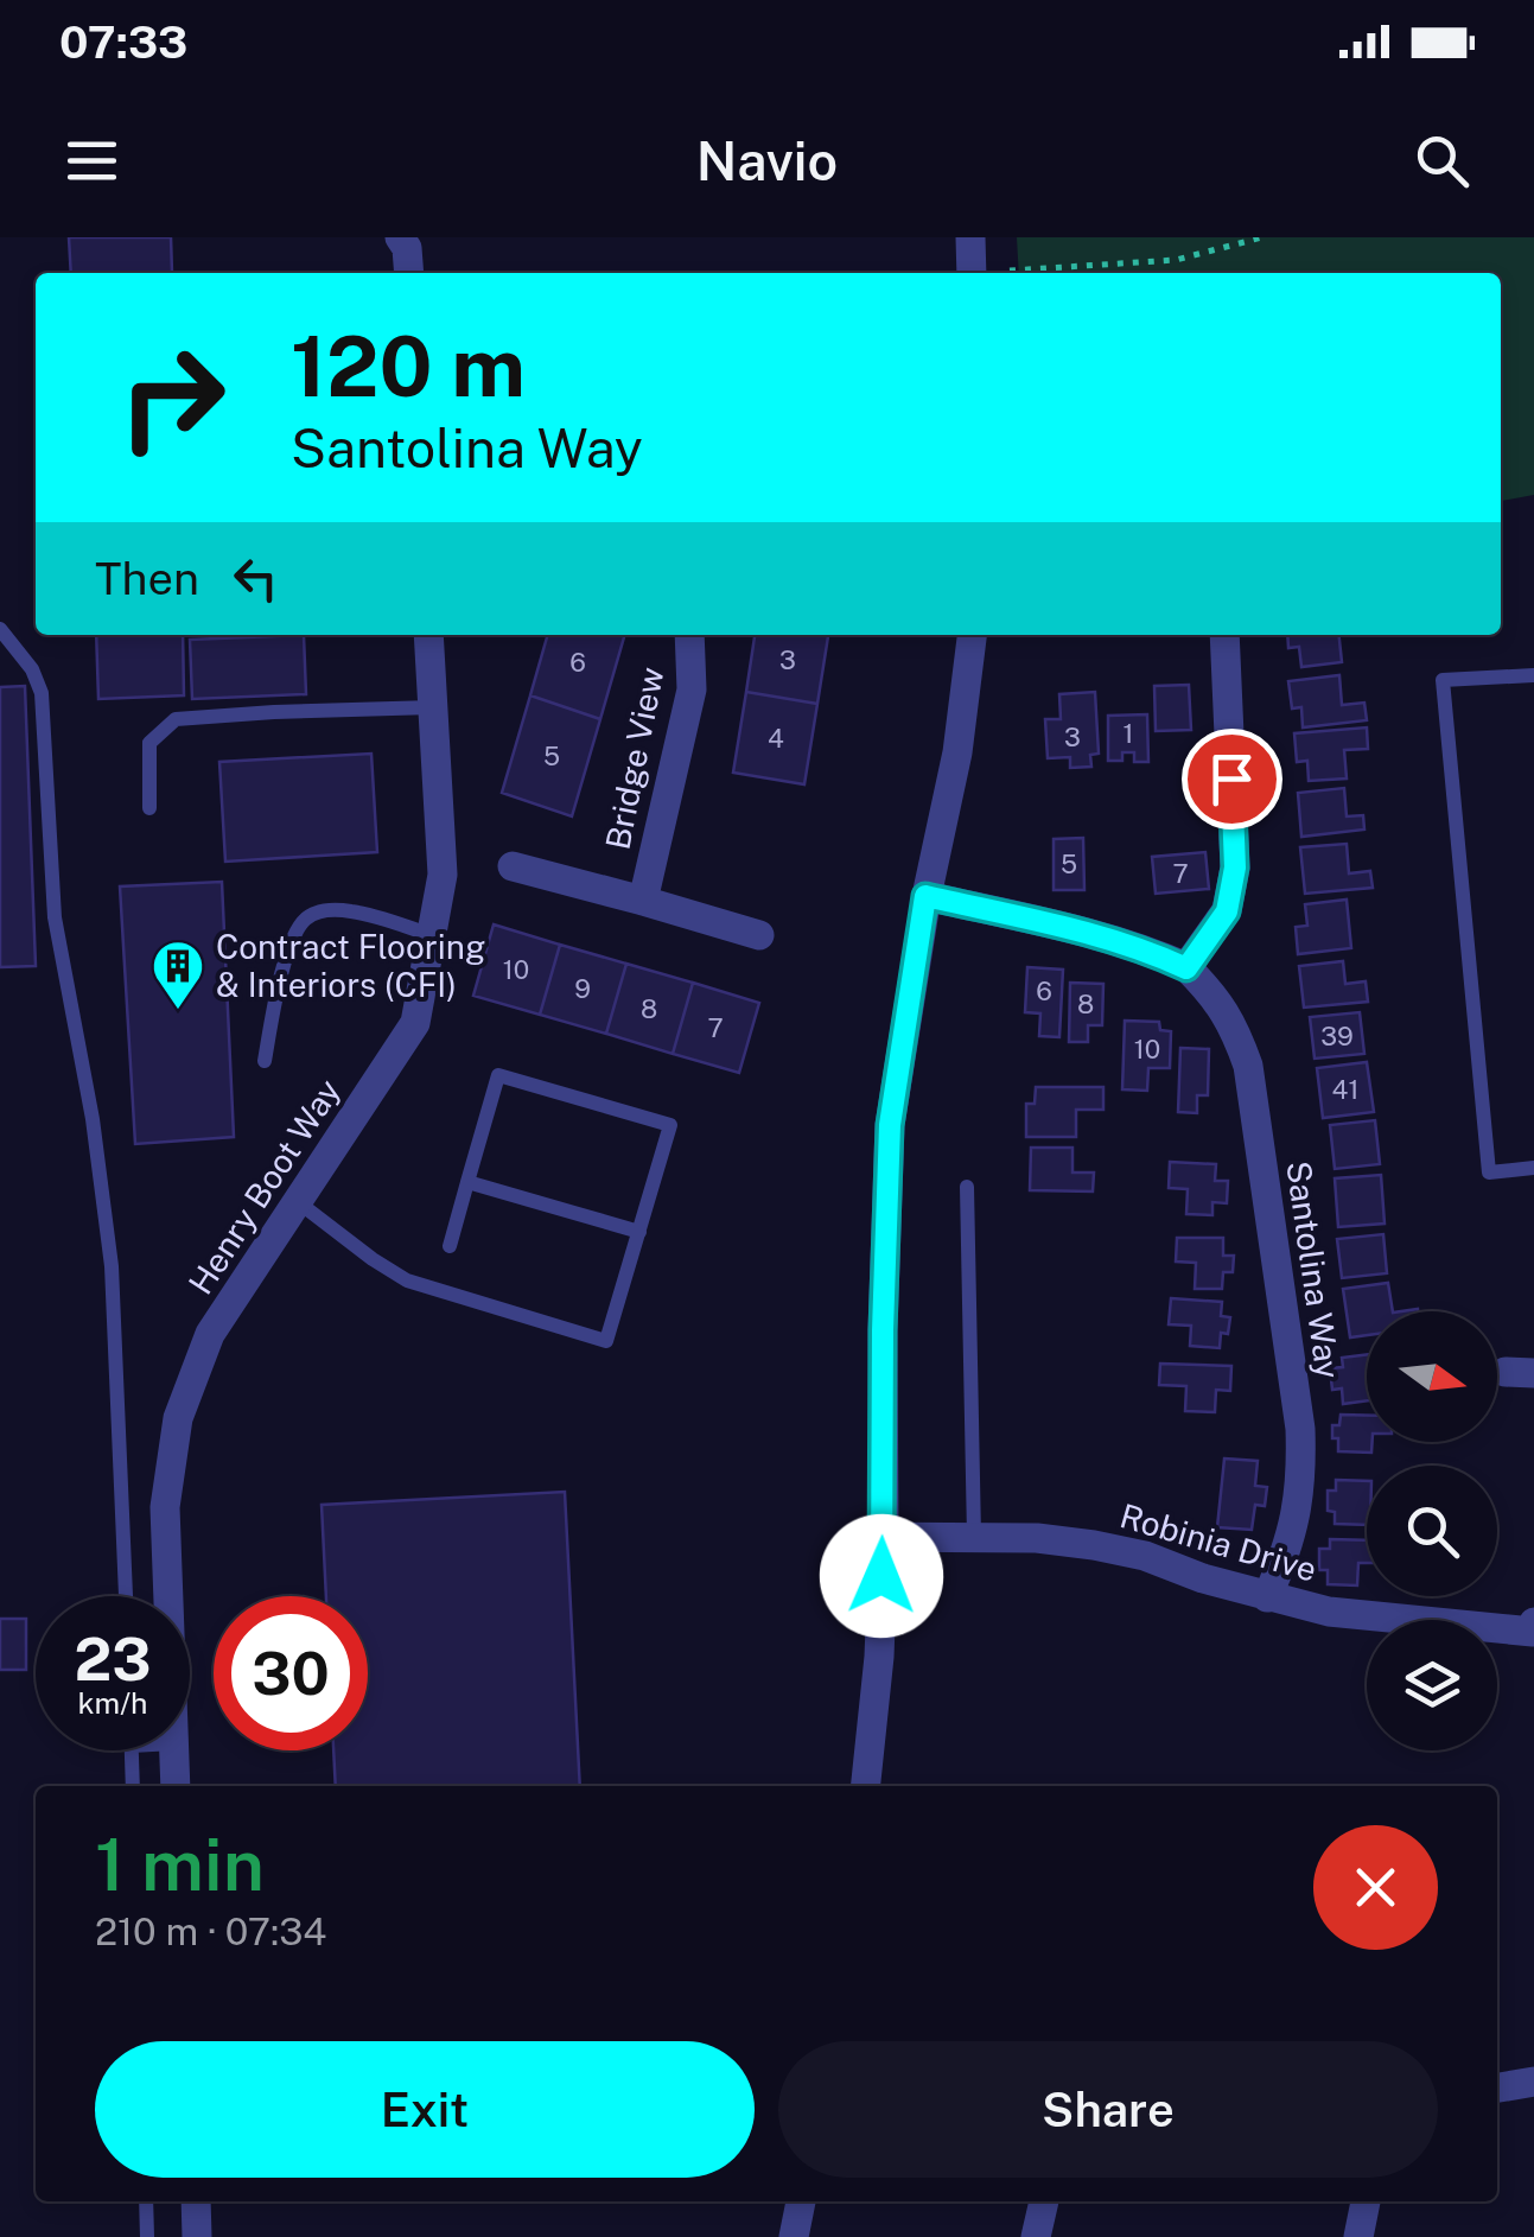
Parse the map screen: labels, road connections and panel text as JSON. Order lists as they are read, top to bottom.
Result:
{
  "streets": {
    "street": [
      "Bridge View",
      "Henry Boot Way",
      "Santolina Way",
      "Robinia Drive"
    ]
  },
  "crossings": [
    ["Santolina Way", "Robinia Drive"]
  ],
  "places": {
    "building": ["Contract Flooring & Interiors (CFI)"]
  },
  "house_numbers": [
    "3",
    "6",
    "1",
    "3",
    "4",
    "5",
    "5",
    "7",
    "10",
    "9",
    "6",
    "8",
    "8",
    "7",
    "39",
    "10",
    "41"
  ],
  "north": "right",
  "page": {
    "status": "07:33",
    "header": "Navio",
    "turn": ["120 m", "Santolina Way"],
    "then": "Then",
    "speed": "23 km/h",
    "limit": "30",
    "heading": ["1 min", "210 m · 07:34"],
    "buttons": ["Exit", "Share"]
  }
}
